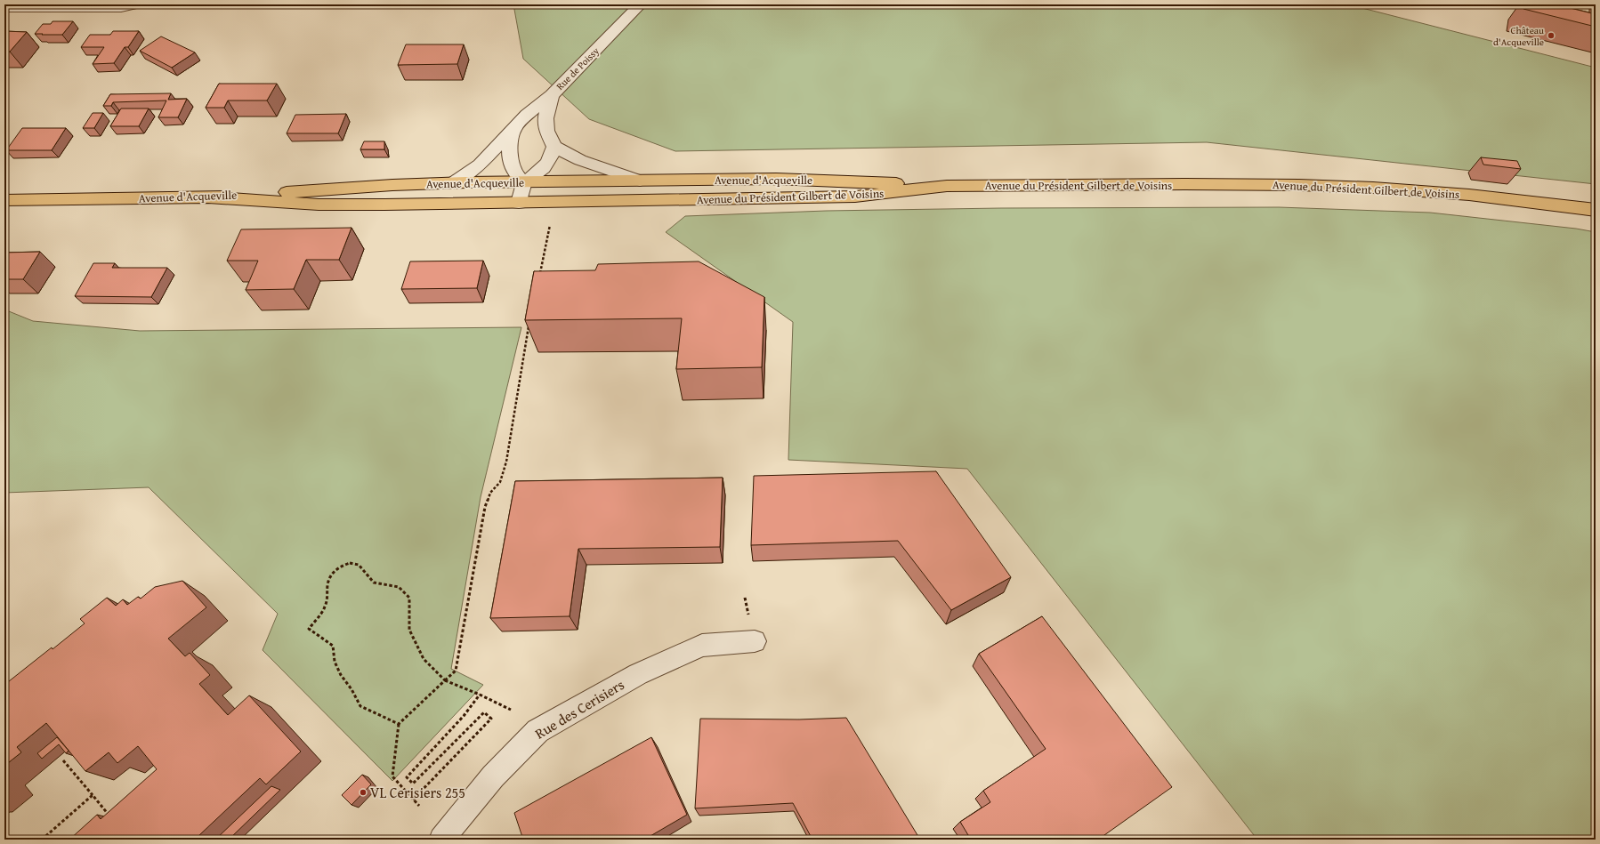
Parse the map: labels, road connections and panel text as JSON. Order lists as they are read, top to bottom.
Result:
{
  "streets": {
    "main road": ["Avenue d'Acqueville", "Avenue du Président Gilbert de Voisins"],
    "street": ["Rue de Poissy", "Rue des Cerisiers"]
  },
  "crossings": [
    ["Rue de Poissy", "Avenue d'Acqueville"],
    ["Avenue d'Acqueville", "Avenue du Président Gilbert de Voisins"]
  ],
  "places": ["Château d'Acqueville", "VL Cerisiers 255"]
}
